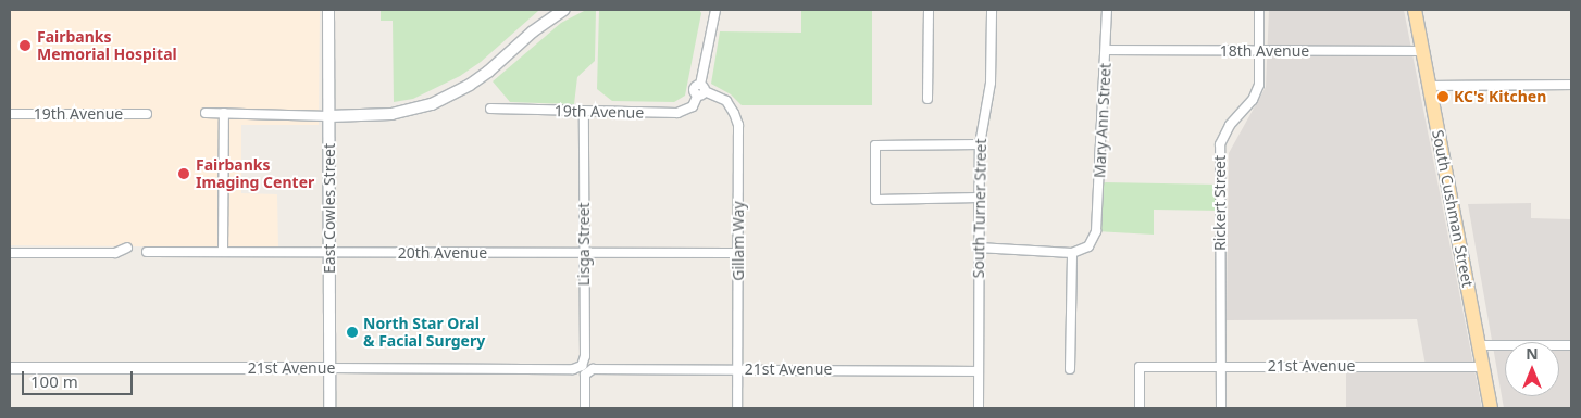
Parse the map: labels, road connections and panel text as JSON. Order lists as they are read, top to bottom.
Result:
{
  "streets": {
    "main road": ["South Cushman Street"],
    "street": [
      "18th Avenue",
      "19th Avenue",
      "Mary Ann Street",
      "Rickert Street",
      "East Cowles Street",
      "South Turner Street",
      "Gillam Way",
      "Lisga Street",
      "20th Avenue",
      "21st Avenue"
    ]
  },
  "crossings": [
    ["18th Avenue", "Mary Ann Street"],
    ["18th Avenue", "Rickert Street"],
    ["18th Avenue", "South Cushman Street"],
    ["19th Avenue", "Gillam Way"],
    ["19th Avenue", "Lisga Street"],
    ["Rickert Street", "21st Avenue"],
    ["East Cowles Street", "20th Avenue"],
    ["East Cowles Street", "21st Avenue"],
    ["South Turner Street", "21st Avenue"],
    ["South Cushman Street", "21st Avenue"],
    ["Gillam Way", "20th Avenue"],
    ["Gillam Way", "21st Avenue"],
    ["Lisga Street", "20th Avenue"],
    ["Lisga Street", "21st Avenue"]
  ],
  "places": [
    "Fairbanks Memorial Hospital",
    "KC's Kitchen",
    "Fairbanks Imaging Center",
    "North Star Oral & Facial Surgery"
  ],
  "scale_bar": "100 m",
  "north": "top"
}
